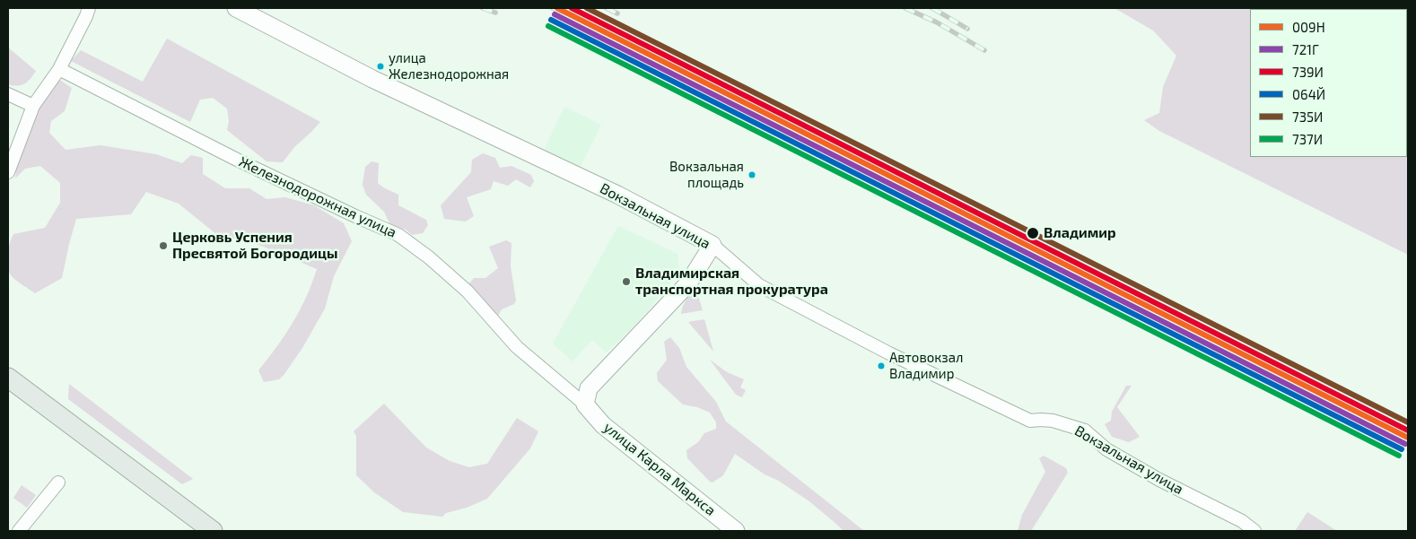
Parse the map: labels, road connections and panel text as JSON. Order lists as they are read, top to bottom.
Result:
{
  "streets": {
    "main road": ["Вокзальная улица", "улица Карла Маркса"],
    "street": ["Железнодорожная улица"]
  },
  "crossings": [
    ["Железнодорожная улица", "улица Карла Маркса"]
  ],
  "places": [
    "улица Железнодорожная",
    "Вокзальная площадь",
    "Владимир",
    "Церковь Успения Пресвятой Богородицы",
    "Владимирская транспортная прокуратура",
    "Автовокзал Владимир"
  ],
  "lines": [
    "transit line 009Н",
    "transit line 739И",
    "transit line 735И",
    "transit line 721Г",
    "transit line 064Й",
    "transit line 737И"
  ],
  "legend": [
    "009Н",
    "721Г",
    "739И",
    "064Й",
    "735И",
    "737И"
  ]
}
